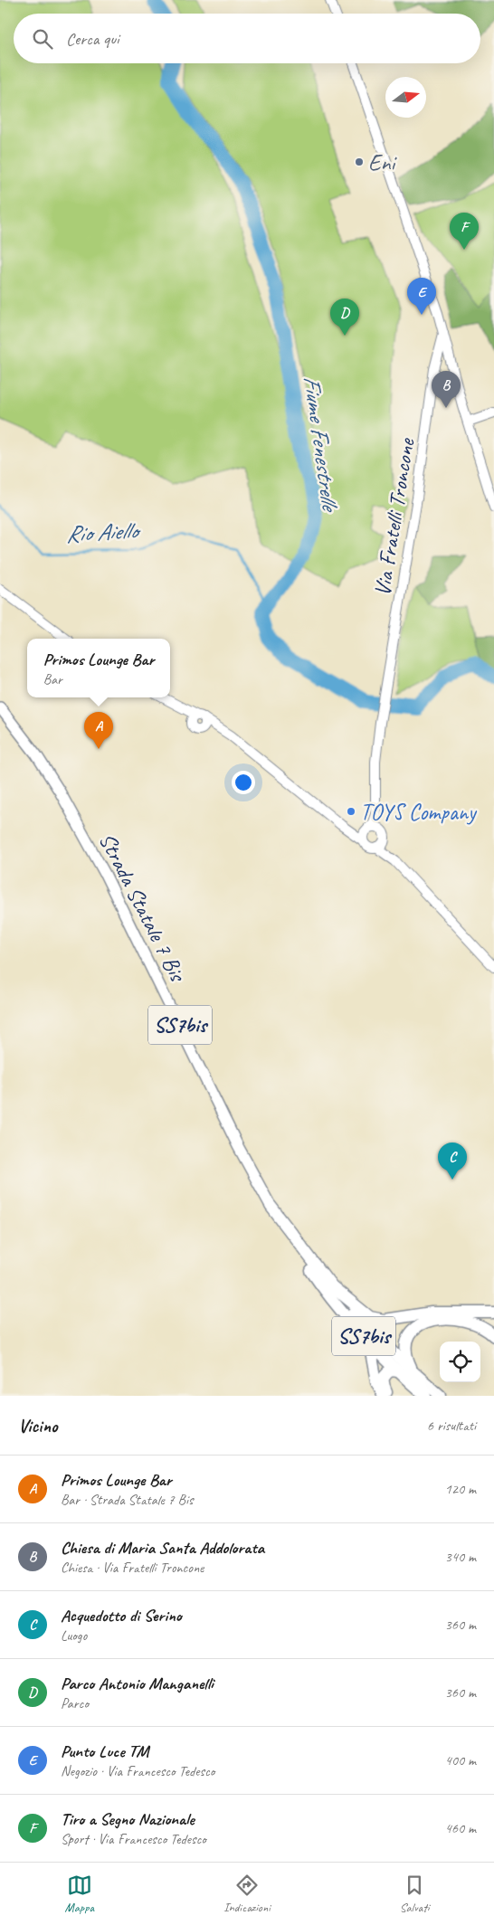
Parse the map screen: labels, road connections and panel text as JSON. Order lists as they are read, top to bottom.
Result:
{
  "streets": {
    "highway": ["SS7bis"],
    "main road": ["Strada Statale 7 Bis"],
    "street": ["Via Fratelli Troncone"]
  },
  "crossings": [
    ["Strada Statale 7 Bis", "SS7bis"]
  ],
  "water": ["Fiume Fenestrelle", "Rio Aiello"],
  "places": ["Eni", "TOYS Company"],
  "north": "right",
  "page": {
    "search": "Cerca qui",
    "pins": [
      "F",
      "E",
      "D",
      "B",
      "A",
      "C"
    ],
    "popup": ["Primos Lounge Bar", "Bar"],
    "heading": ["Vicino", "6 risultati"],
    "list": [
      {
        "mark": "A",
        "name": "Primos Lounge Bar",
        "note": "Bar · Strada Statale 7 Bis",
        "value": "120 m"
      },
      {
        "mark": "B",
        "name": "Chiesa di Maria Santa Addolorata",
        "note": "Chiesa · Via Fratelli Troncone",
        "value": "340 m"
      },
      {
        "mark": "C",
        "name": "Acquedotto di Serino",
        "note": "Luogo",
        "value": "360 m"
      },
      {
        "mark": "D",
        "name": "Parco Antonio Manganelli",
        "note": "Parco",
        "value": "360 m"
      },
      {
        "mark": "E",
        "name": "Punto Luce TM",
        "note": "Negozio · Via Francesco Tedesco",
        "value": "400 m"
      },
      {
        "mark": "F",
        "name": "Tiro a Segno Nazionale",
        "note": "Sport · Via Francesco Tedesco",
        "value": "460 m"
      }
    ],
    "nav": ["Mappa", "Indicazioni", "Salvati"]
  }
}
